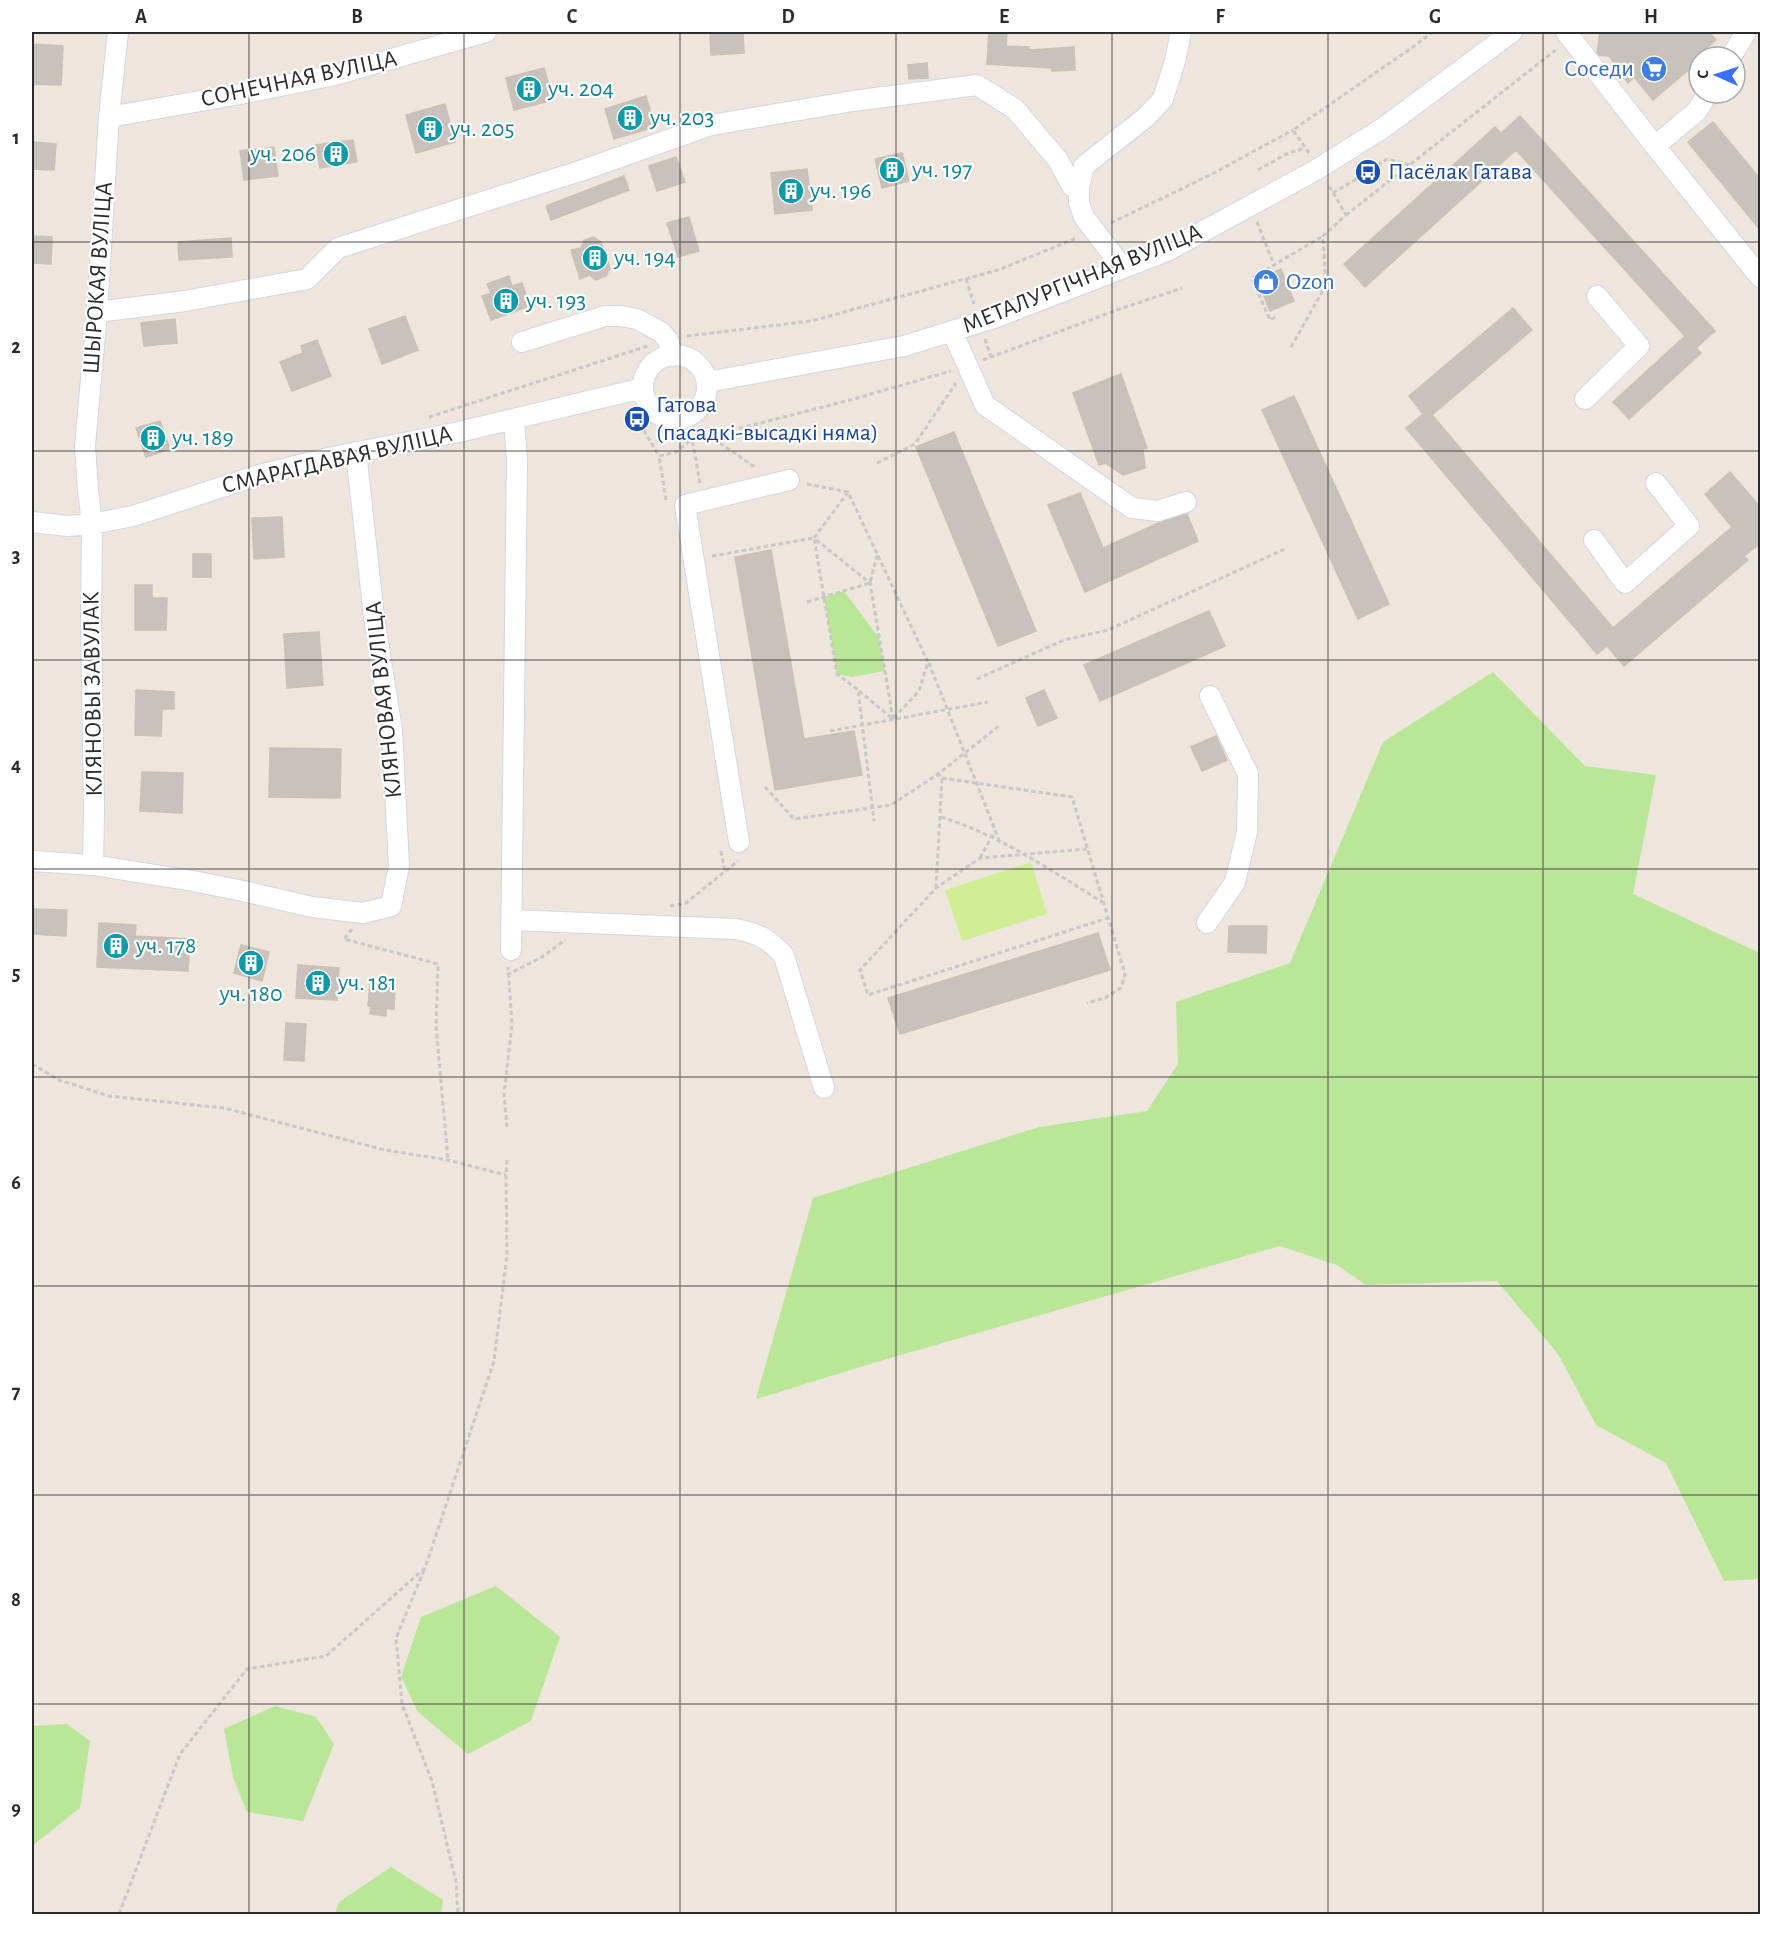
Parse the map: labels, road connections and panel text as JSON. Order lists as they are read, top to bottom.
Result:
{
  "streets": {
    "street": [
      "СОНЕЧНАЯ ВУЛІЦА",
      "ШЫРОКАЯ ВУЛІЦА",
      "МЕТАЛУРГІЧНАЯ ВУЛІЦА",
      "СМАРАГДАВАЯ ВУЛІЦА",
      "КЛЯНОВЫ ЗАВУЛАК",
      "КЛЯНОВАЯ ВУЛІЦА"
    ]
  },
  "crossings": [
    ["СОНЕЧНАЯ ВУЛІЦА", "ШЫРОКАЯ ВУЛІЦА"],
    ["ШЫРОКАЯ ВУЛІЦА", "СМАРАГДАВАЯ ВУЛІЦА"],
    ["ШЫРОКАЯ ВУЛІЦА", "КЛЯНОВЫ ЗАВУЛАК"],
    ["МЕТАЛУРГІЧНАЯ ВУЛІЦА", "СМАРАГДАВАЯ ВУЛІЦА"],
    ["СМАРАГДАВАЯ ВУЛІЦА", "КЛЯНОВЫ ЗАВУЛАК"],
    ["СМАРАГДАВАЯ ВУЛІЦА", "КЛЯНОВАЯ ВУЛІЦА"],
    ["КЛЯНОВЫ ЗАВУЛАК", "КЛЯНОВАЯ ВУЛІЦА"]
  ],
  "places": {
    "supermarket": ["Соседи"],
    "building": [
      "уч. 204",
      "уч. 203",
      "уч. 205",
      "уч. 206",
      "уч. 197",
      "уч. 196",
      "уч. 194",
      "уч. 193",
      "уч. 189",
      "уч. 178",
      "уч. 180",
      "уч. 181"
    ],
    "bus stop": ["Пасёлак Гатава", "Гатова (пасадкі-высадкі няма)"],
    "shop": ["Ozon"]
  },
  "north": "left",
  "grid": {
    "columns": [
      "A",
      "B",
      "C",
      "D",
      "E",
      "F",
      "G",
      "H"
    ],
    "rows": [
      "1",
      "2",
      "3",
      "4",
      "5",
      "6",
      "7",
      "8",
      "9"
    ]
  }
}
